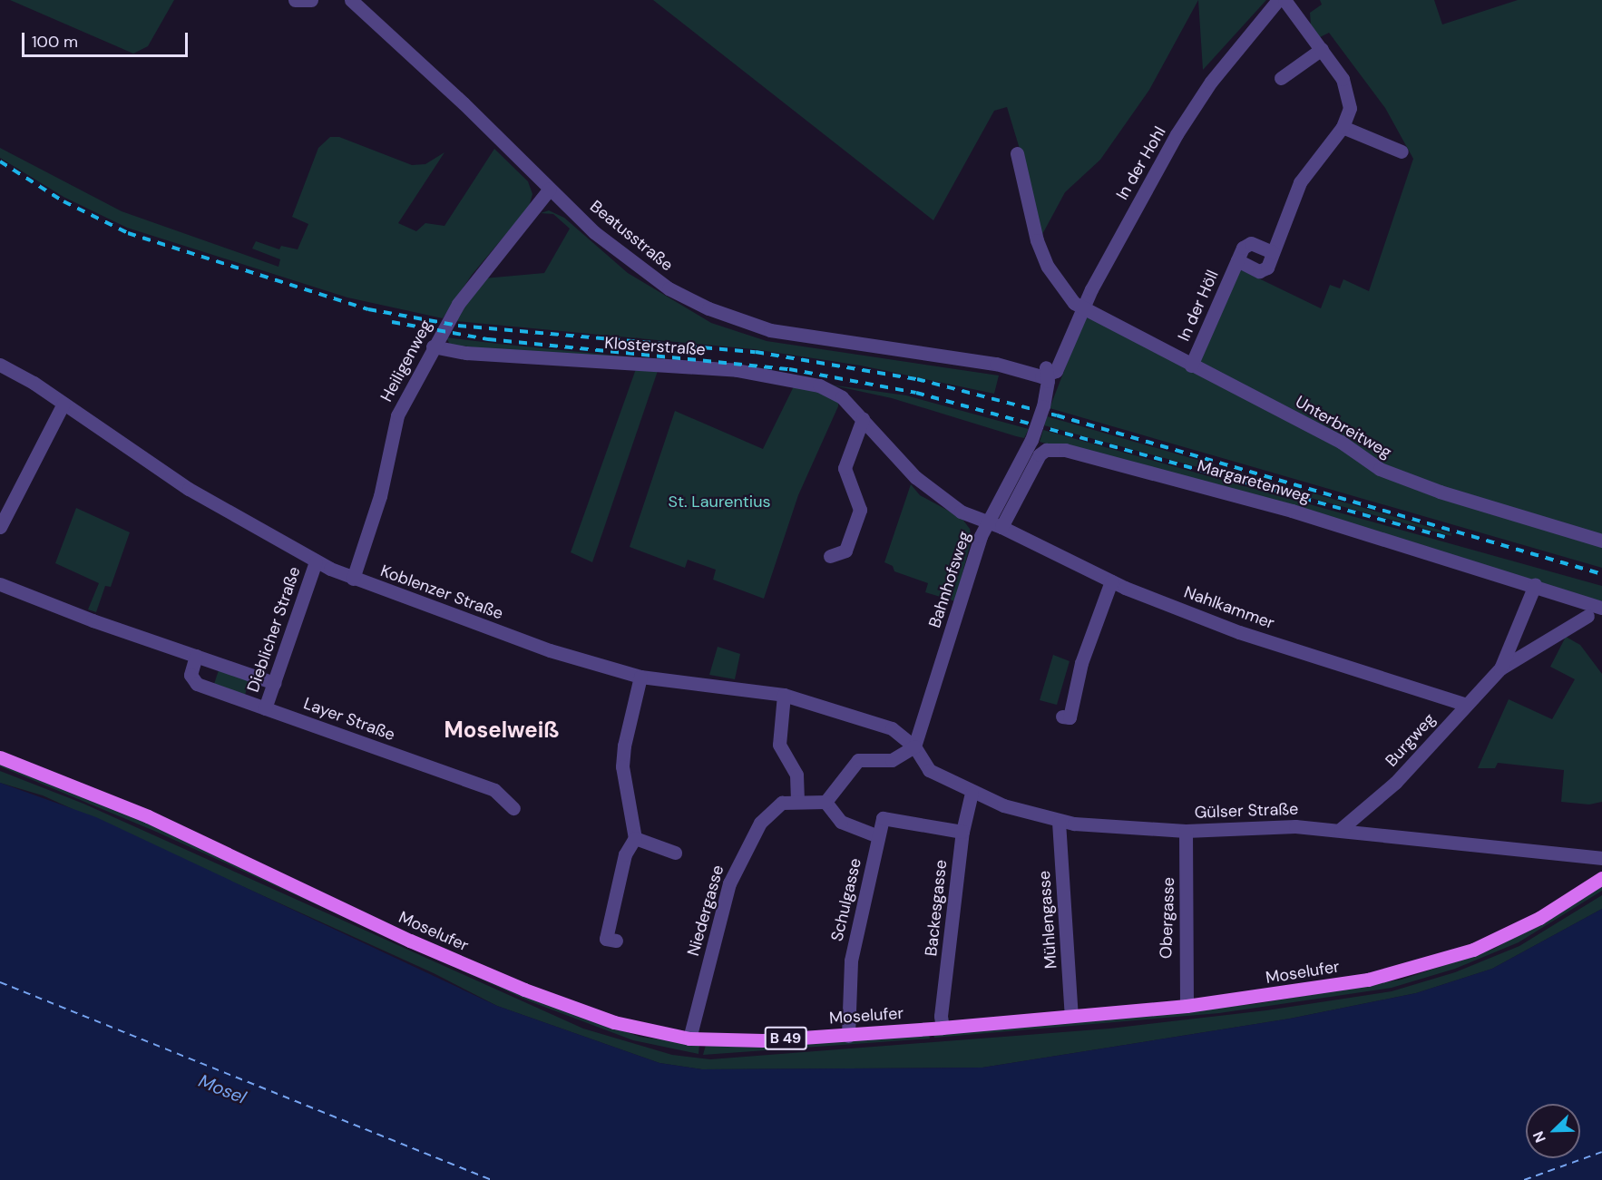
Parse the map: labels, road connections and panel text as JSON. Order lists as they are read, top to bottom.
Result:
{
  "streets": {
    "main road": ["Moselufer", "B 49"],
    "street": [
      "In der Hohl",
      "Beatusstraße",
      "In der Höll",
      "Klosterstraße",
      "Heiligenweg",
      "Unterbreitweg",
      "Margaretenweg",
      "Bahnhofsweg",
      "Koblenzer Straße",
      "Nahlkammer",
      "Dieblicher Straße",
      "Layer Straße",
      "Burgweg",
      "Gülser Straße",
      "Schulgasse",
      "Backesgasse",
      "Niedergasse",
      "Obergasse",
      "Mühlengasse"
    ]
  },
  "crossings": [
    ["In der Hohl", "Beatusstraße"],
    ["In der Hohl", "Unterbreitweg"],
    ["In der Hohl", "Bahnhofsweg"],
    ["Beatusstraße", "Heiligenweg"],
    ["Beatusstraße", "Bahnhofsweg"],
    ["In der Höll", "Unterbreitweg"],
    ["Klosterstraße", "Heiligenweg"],
    ["Klosterstraße", "Bahnhofsweg"],
    ["Klosterstraße", "Nahlkammer"],
    ["Heiligenweg", "Koblenzer Straße"],
    ["Margaretenweg", "Nahlkammer"],
    ["Margaretenweg", "Burgweg"],
    ["Bahnhofsweg", "Koblenzer Straße"],
    ["Bahnhofsweg", "Nahlkammer"],
    ["Bahnhofsweg", "Gülser Straße"],
    ["Koblenzer Straße", "Dieblicher Straße"],
    ["Koblenzer Straße", "Gülser Straße"],
    ["Nahlkammer", "Burgweg"],
    ["Dieblicher Straße", "Layer Straße"],
    ["Burgweg", "Gülser Straße"],
    ["Gülser Straße", "Backesgasse"],
    ["Gülser Straße", "Obergasse"],
    ["Gülser Straße", "Mühlengasse"],
    ["Schulgasse", "Moselufer"],
    ["Backesgasse", "Moselufer"],
    ["Niedergasse", "Moselufer"],
    ["Obergasse", "Moselufer"],
    ["Mühlengasse", "Moselufer"]
  ],
  "districts": ["Moselweiß"],
  "water": ["Mosel"],
  "parks": ["St. Laurentius"],
  "scale_bar": "100 m",
  "north": "bottom left"
}
